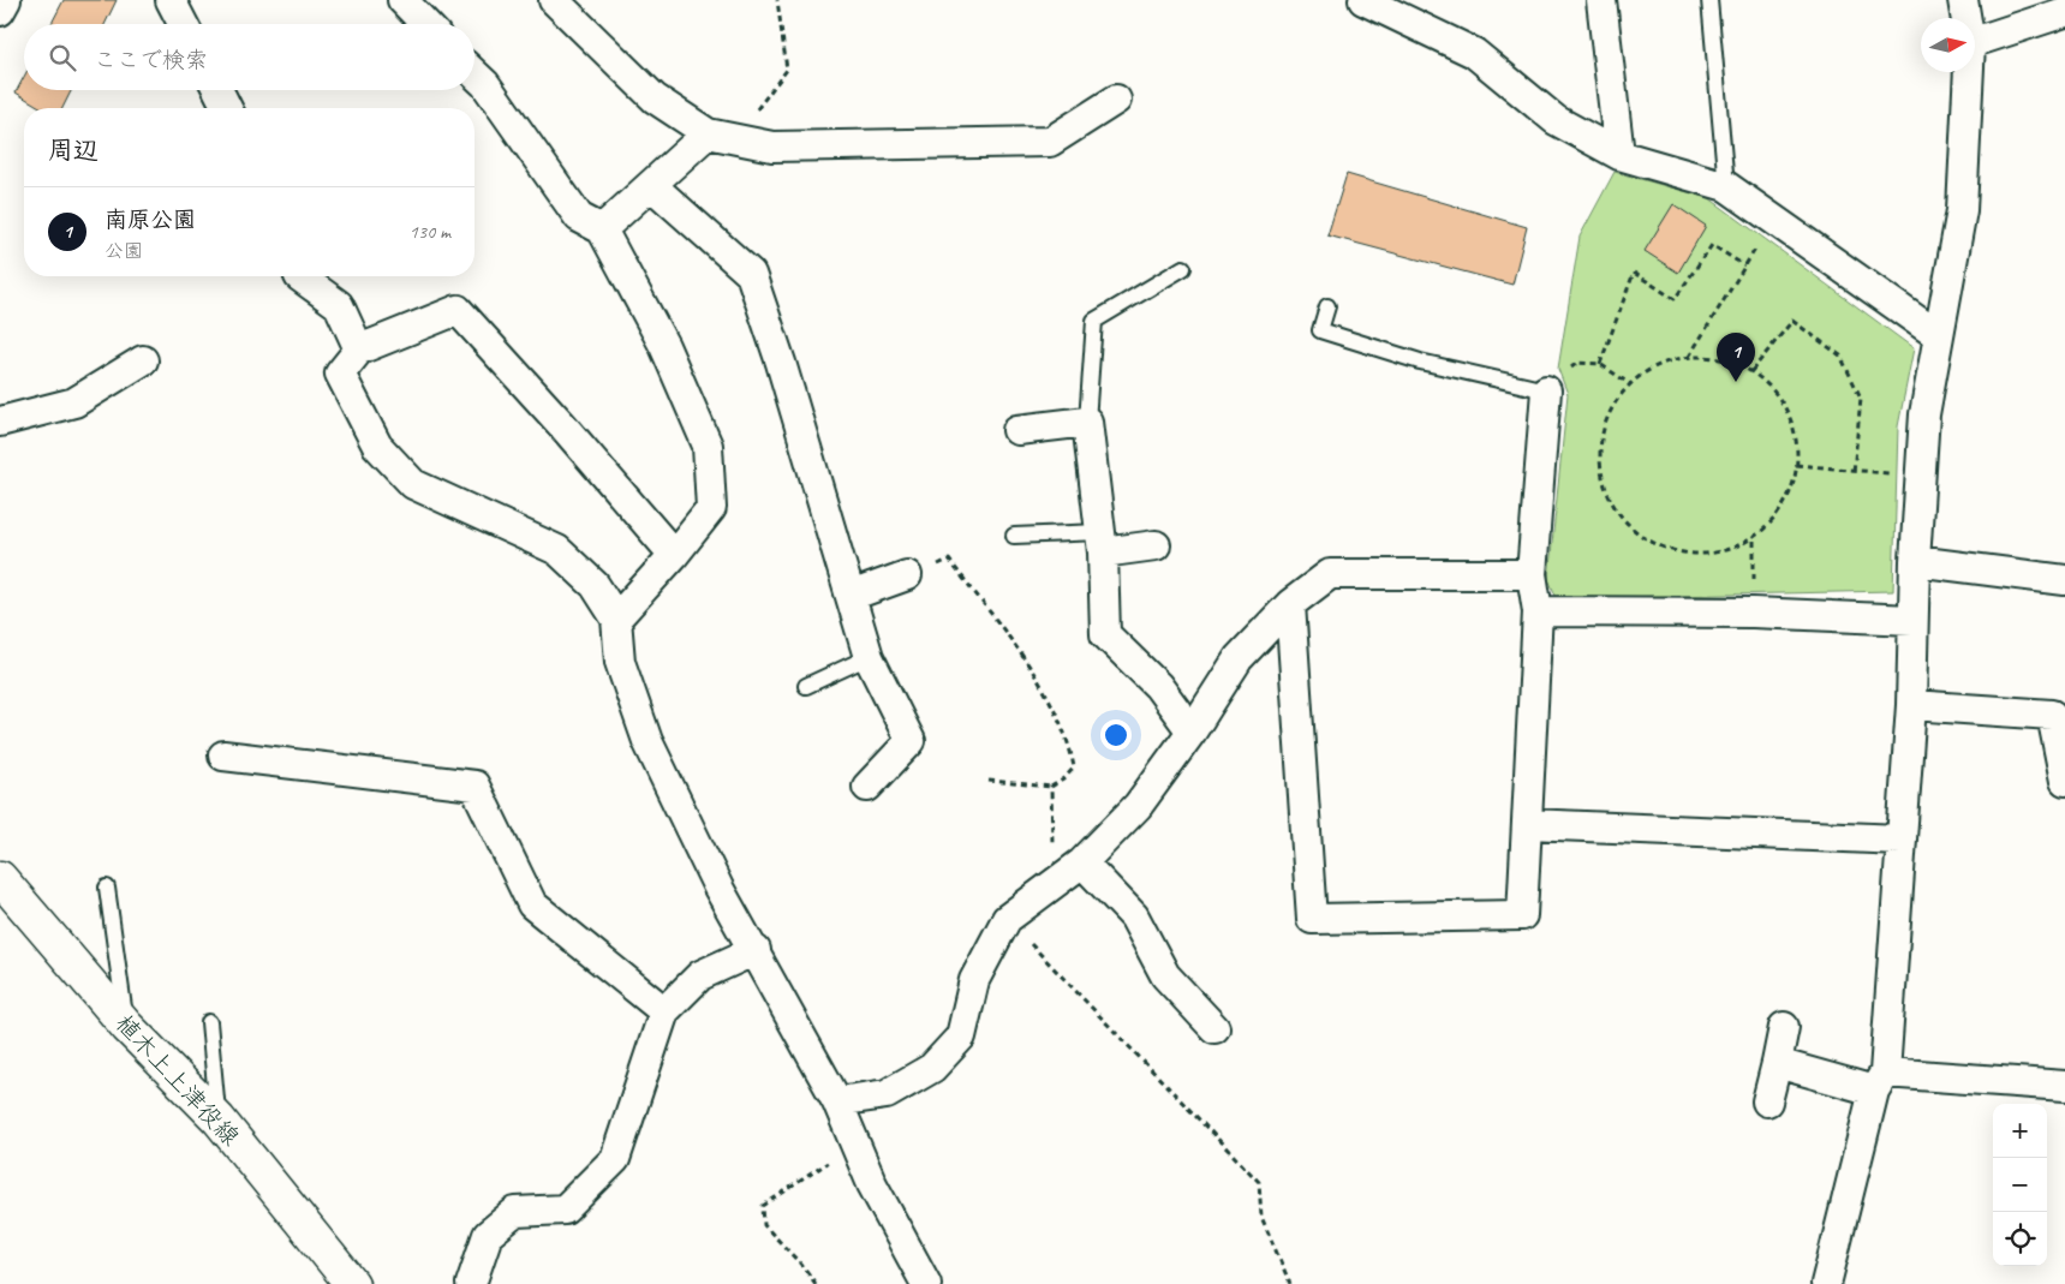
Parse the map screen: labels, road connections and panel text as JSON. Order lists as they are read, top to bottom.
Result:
{
  "streets": {
    "main road": ["植木上上津役線"]
  },
  "north": "right",
  "page": {
    "search": "ここで検索",
    "heading": "周辺",
    "list": [
      {
        "mark": "1",
        "name": "南原公園",
        "note": "公園",
        "value": "130 m"
      }
    ],
    "pins": "1",
    "map_buttons": ["+", "−"]
  }
}
